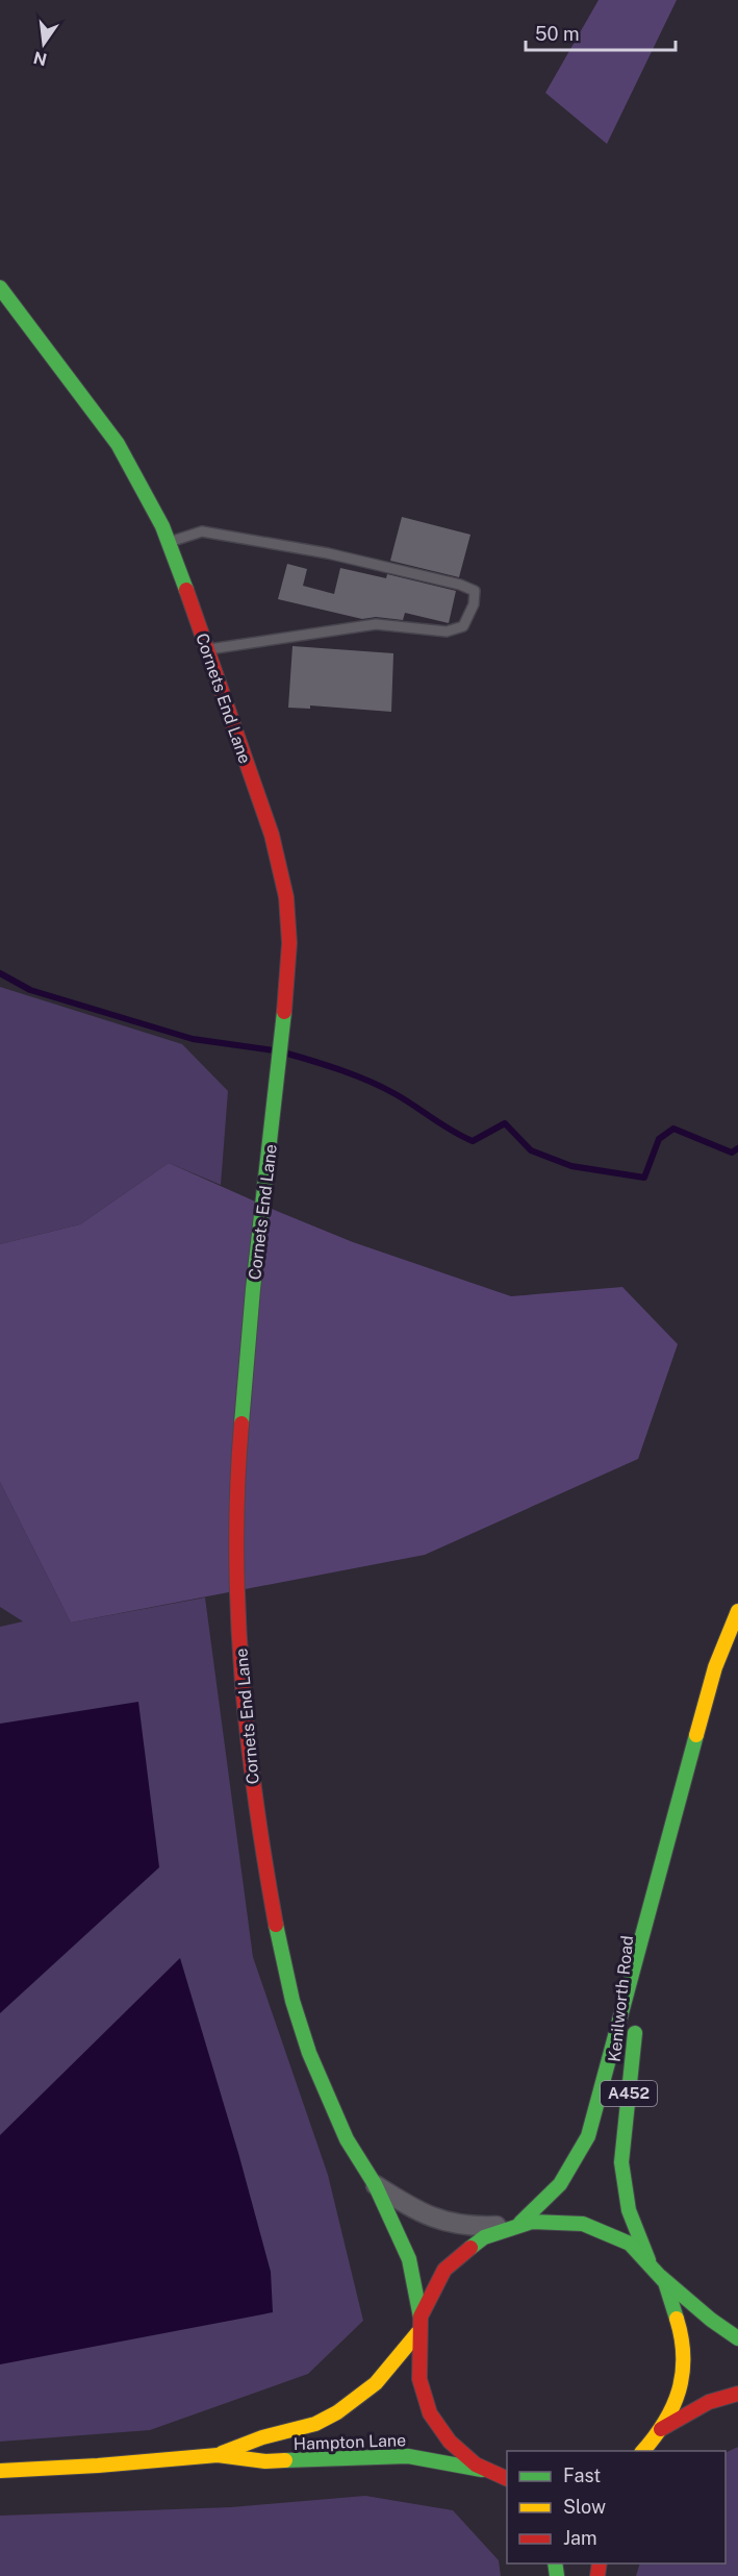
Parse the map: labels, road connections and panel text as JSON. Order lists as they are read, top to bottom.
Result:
{
  "streets": {
    "main road": [
      "Cornets End Lane",
      "Kenilworth Road",
      "A452",
      "Hampton Lane"
    ]
  },
  "crossings": [
    ["Cornets End Lane", "Kenilworth Road"]
  ],
  "legend": ["Fast", "Slow", "Jam"],
  "scale_bar": "50 m",
  "north": "bottom"
}
